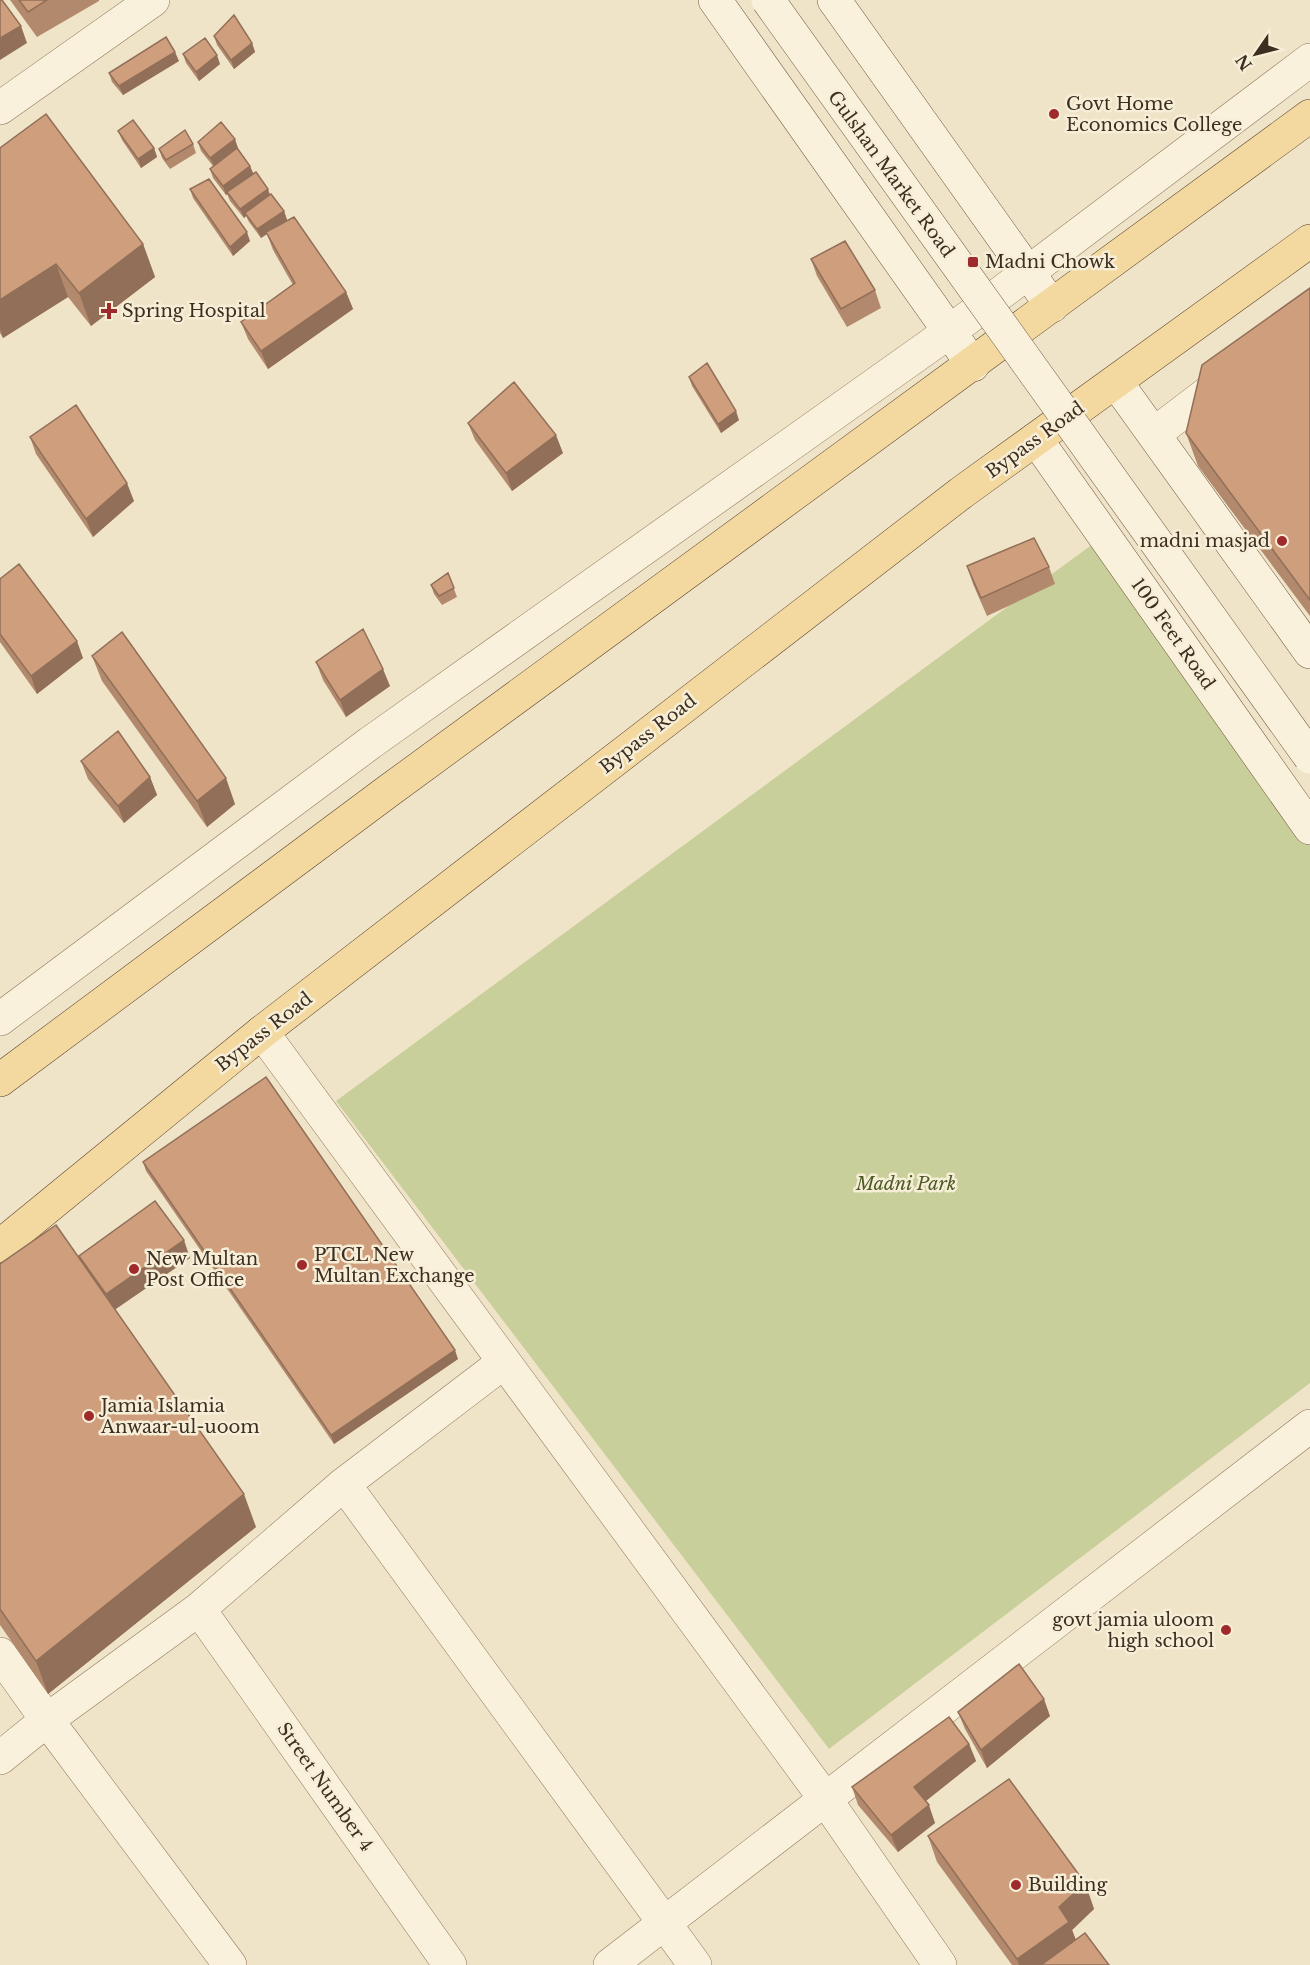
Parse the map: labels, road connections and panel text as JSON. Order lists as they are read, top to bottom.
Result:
{
  "streets": {
    "main road": ["Bypass Road"],
    "street": ["Gulshan Market Road", "100 Feet Road", "Street Number 4"]
  },
  "crossings": [
    ["Bypass Road", "100 Feet Road"]
  ],
  "parks": ["Madni Park"],
  "places": {
    "other": [
      "Govt Home Economics College",
      "madni masjad",
      "PTCL New Multan Exchange",
      "New Multan Post Office",
      "Jamia Islamia Anwaar-ul-uoom",
      "govt jamia uloom high school",
      "Building"
    ],
    "transit": ["Madni Chowk"],
    "health": ["Spring Hospital"]
  },
  "north": "bottom left"
}
